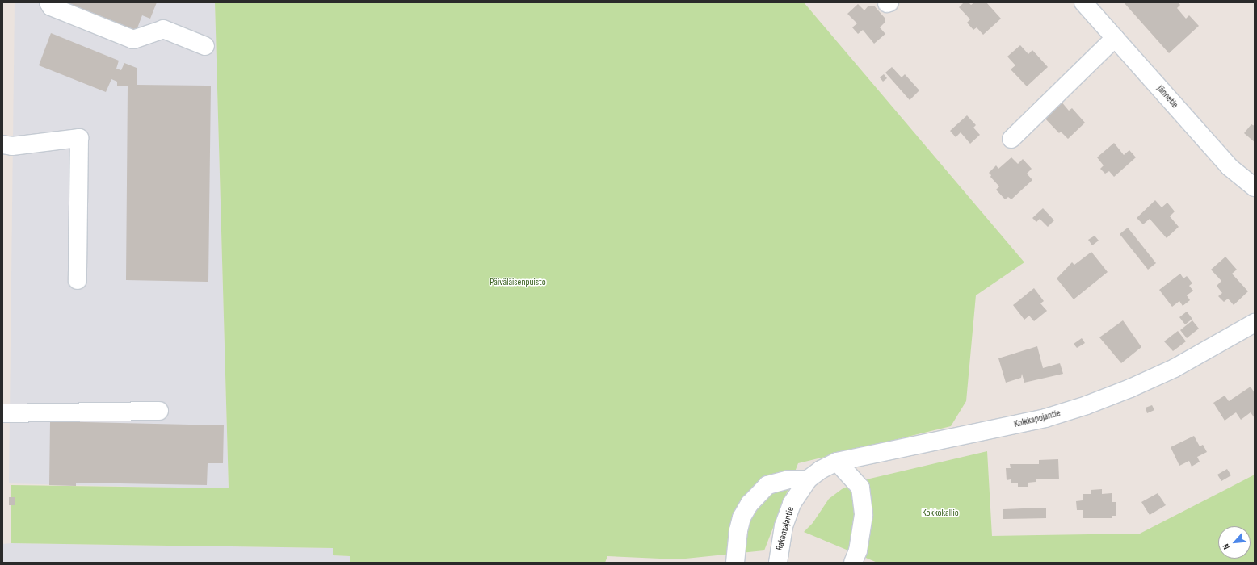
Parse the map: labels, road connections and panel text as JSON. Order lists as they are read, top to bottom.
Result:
{
  "streets": {
    "street": ["Jännetie", "Kolkkapojantie", "Rakentajantie"]
  },
  "crossings": [
    ["Kolkkapojantie", "Rakentajantie"]
  ],
  "parks": ["Päiväläisenpuisto", "Kokkokallio"],
  "north": "bottom left"
}
